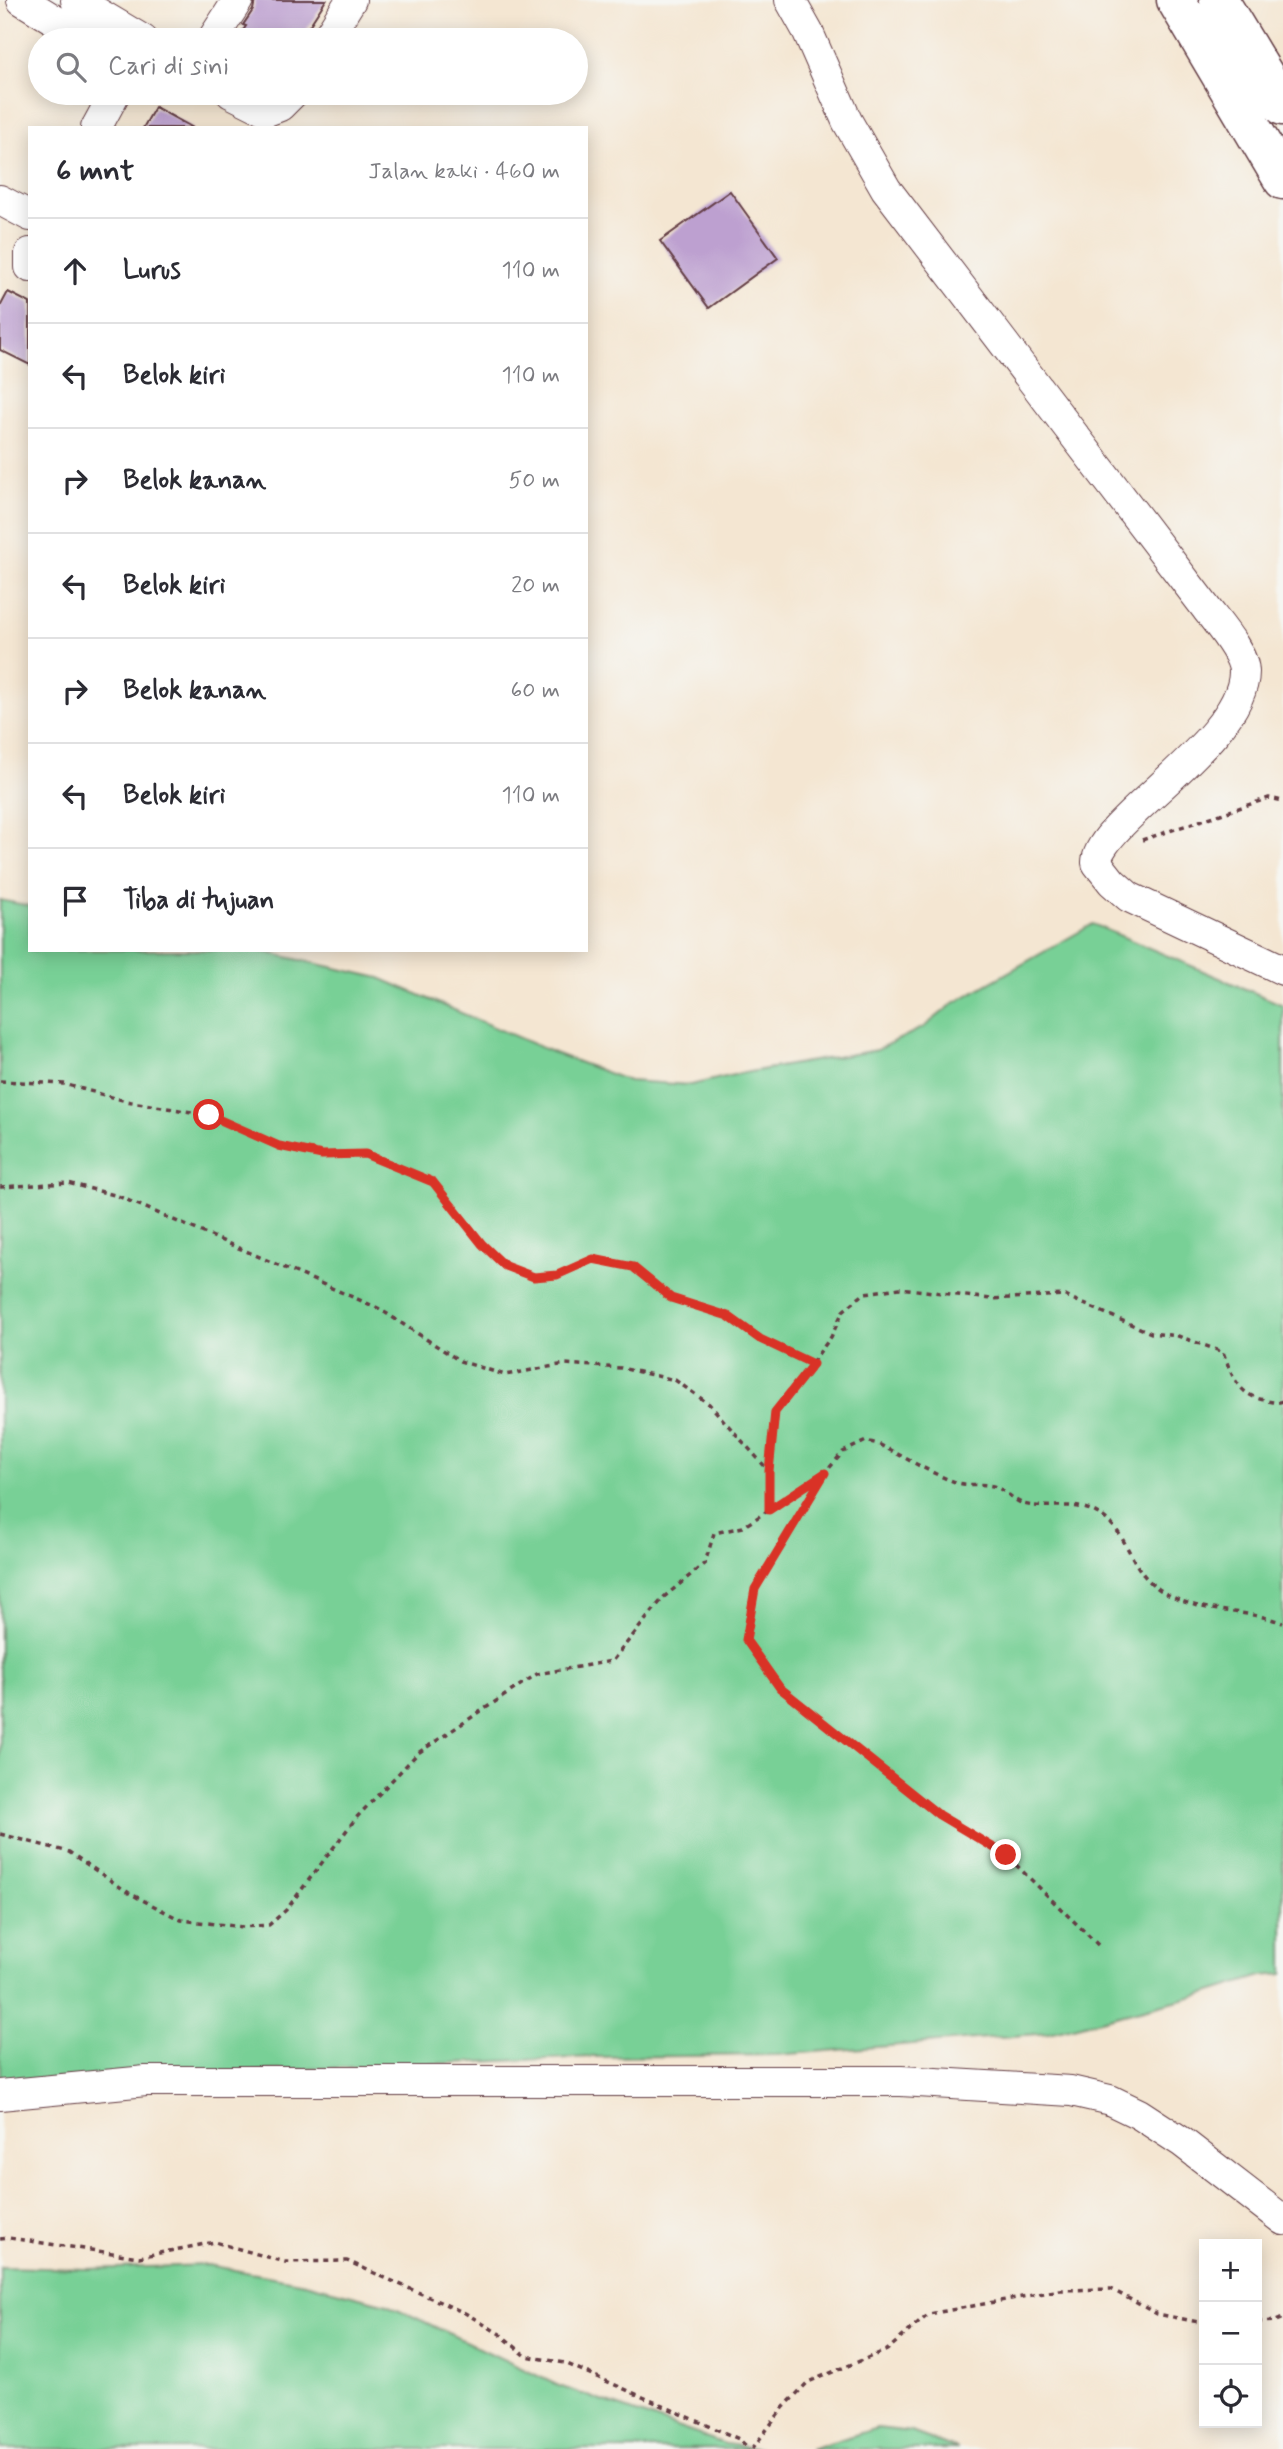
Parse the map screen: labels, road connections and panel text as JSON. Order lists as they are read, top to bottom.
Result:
{
  "page": {
    "search": "Cari di sini",
    "heading": ["6 mnt", "Jalan kaki · 460 m"],
    "list": [
      ["Lurus", "110 m"],
      ["Belok kiri", "110 m"],
      ["Belok kanan", "50 m"],
      ["Belok kiri", "20 m"],
      ["Belok kanan", "60 m"],
      ["Belok kiri", "110 m"],
      "Tiba di tujuan"
    ],
    "map_buttons": ["+", "−"]
  }
}
